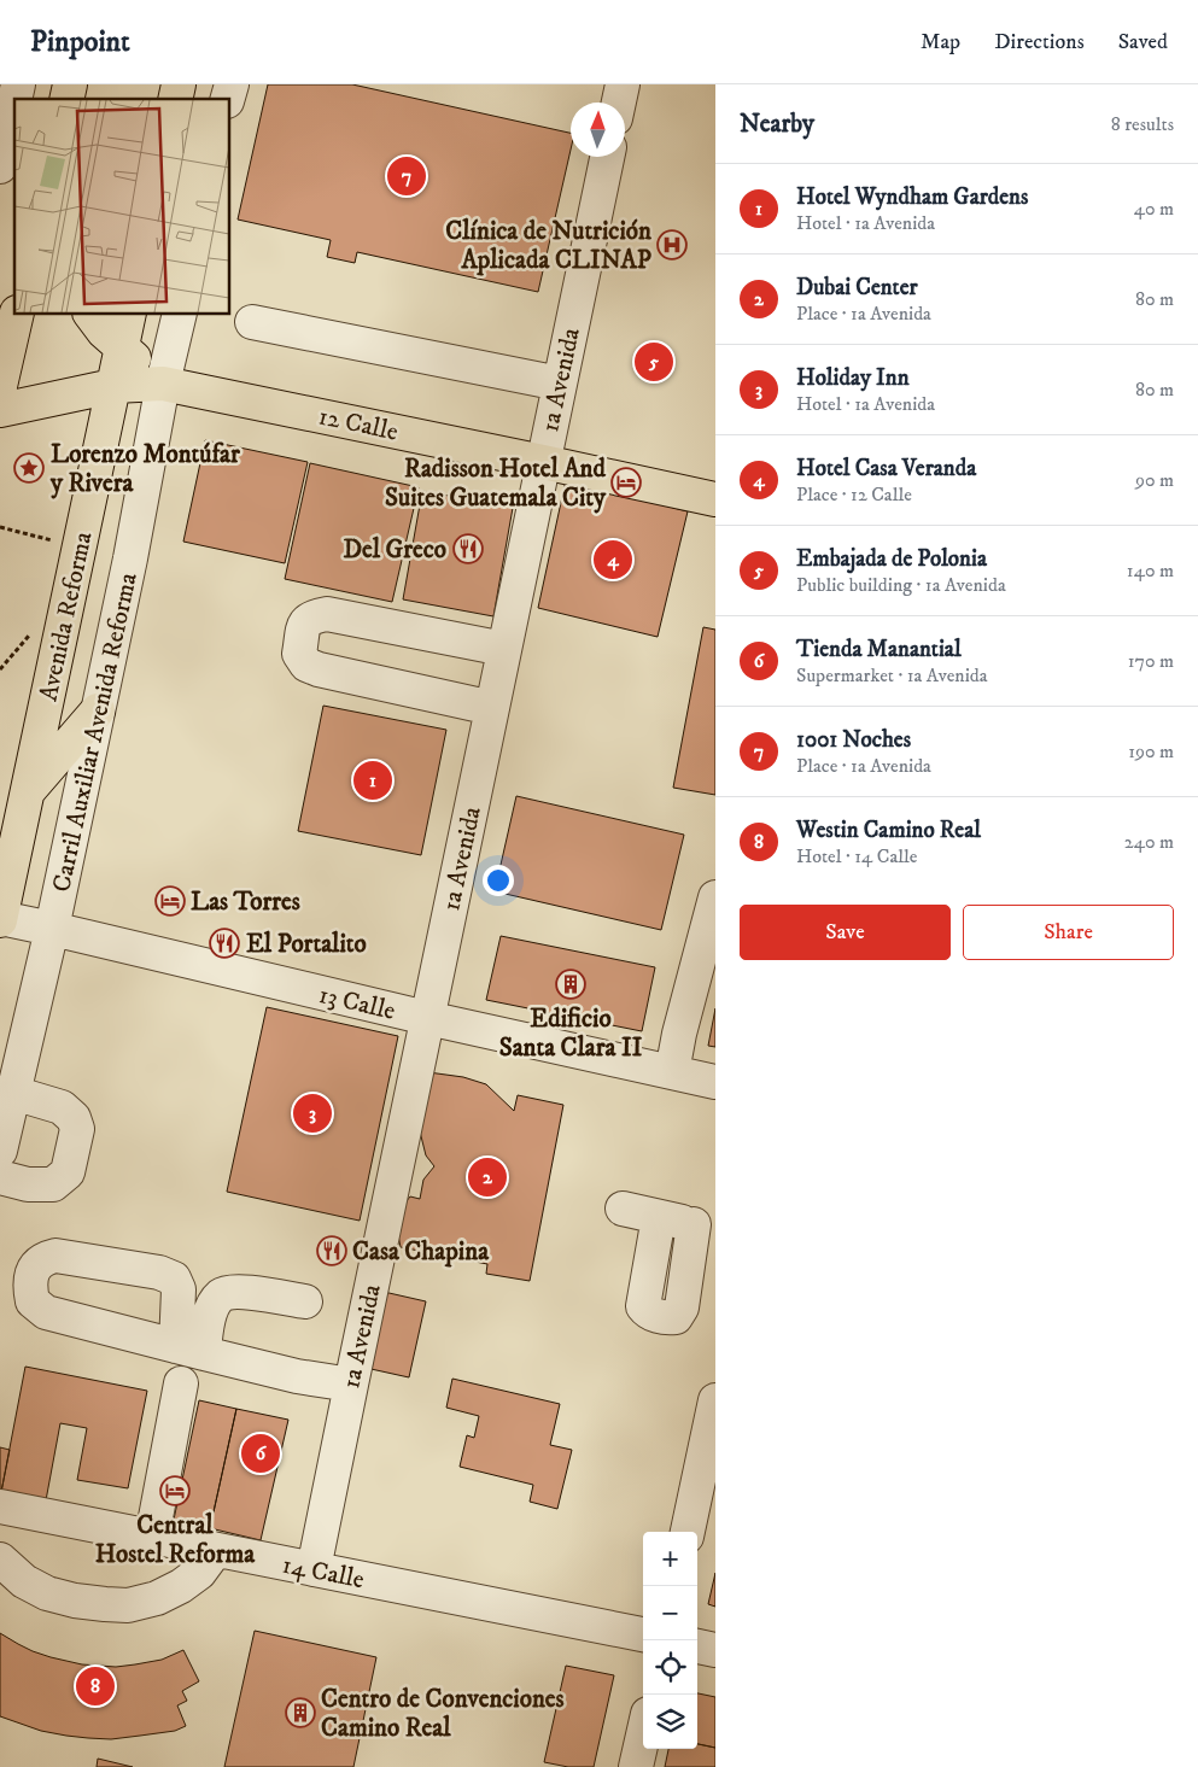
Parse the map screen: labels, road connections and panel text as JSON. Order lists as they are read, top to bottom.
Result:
{
  "streets": {
    "main road": ["12 Calle", "Avenida Reforma"],
    "street": [
      "1a Avenida",
      "Carril Auxiliar Avenida Reforma",
      "13 Calle",
      "14 Calle"
    ]
  },
  "crossings": [
    ["1a Avenida", "12 Calle"],
    ["1a Avenida", "13 Calle"],
    ["1a Avenida", "14 Calle"],
    ["12 Calle", "Avenida Reforma"],
    ["12 Calle", "Carril Auxiliar Avenida Reforma"],
    ["Avenida Reforma", "13 Calle"],
    ["Carril Auxiliar Avenida Reforma", "13 Calle"]
  ],
  "places": {
    "hospital": ["Clínica de Nutrición Aplicada CLINAP"],
    "place": ["Lorenzo Montúfar y Rivera"],
    "hotel": ["Radisson Hotel And Suites Guatemala City", "Las Torres", "Central Hostel Reforma"],
    "restaurant": ["Del Greco", "El Portalito", "Casa Chapina"],
    "building": ["Edificio Santa Clara II", "Centro de Convenciones Camino Real"]
  },
  "north": "top",
  "page": {
    "header": "Pinpoint",
    "nav": ["Map", "Directions", "Saved"],
    "heading": ["Nearby", "8 results"],
    "pins": [
      "7",
      "5",
      "4",
      "1",
      "3",
      "2",
      "6",
      "8"
    ],
    "list": [
      {
        "mark": "1",
        "name": "Hotel Wyndham Gardens",
        "note": "Hotel · 1a Avenida",
        "value": "40 m"
      },
      {
        "mark": "2",
        "name": "Dubai Center",
        "note": "Place · 1a Avenida",
        "value": "80 m"
      },
      {
        "mark": "3",
        "name": "Holiday Inn",
        "note": "Hotel · 1a Avenida",
        "value": "80 m"
      },
      {
        "mark": "4",
        "name": "Hotel Casa Veranda",
        "note": "Place · 12 Calle",
        "value": "90 m"
      },
      {
        "mark": "5",
        "name": "Embajada de Polonia",
        "note": "Public building · 1a Avenida",
        "value": "140 m"
      },
      {
        "mark": "6",
        "name": "Tienda Manantial",
        "note": "Supermarket · 1a Avenida",
        "value": "170 m"
      },
      {
        "mark": "7",
        "name": "1001 Noches",
        "note": "Place · 1a Avenida",
        "value": "190 m"
      },
      {
        "mark": "8",
        "name": "Westin Camino Real",
        "note": "Hotel · 14 Calle",
        "value": "240 m"
      }
    ],
    "buttons": ["Save", "Share"],
    "map_buttons": ["+", "−"]
  }
}
